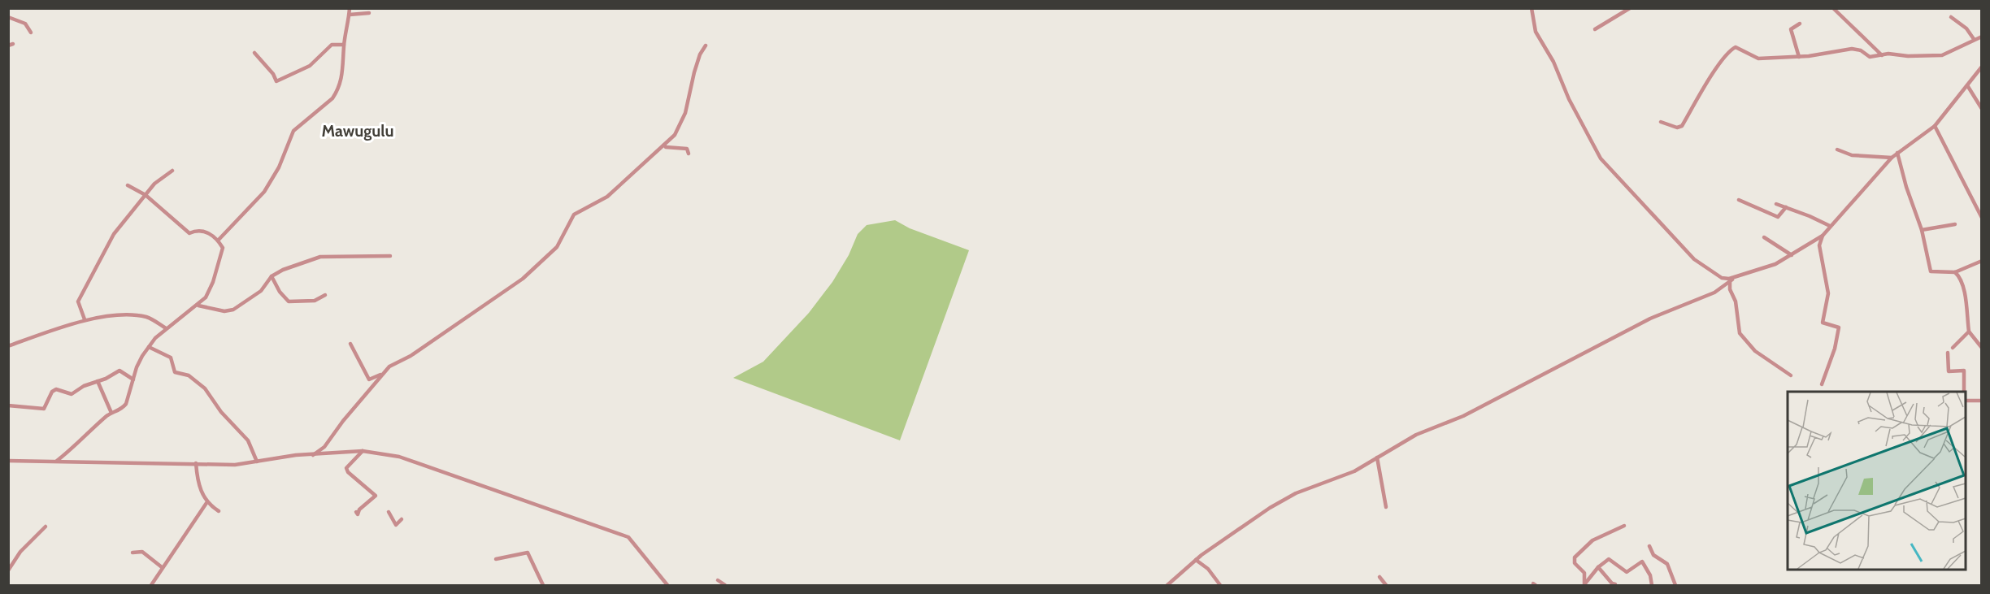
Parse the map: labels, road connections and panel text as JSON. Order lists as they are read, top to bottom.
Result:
{
  "districts": ["Mawugulu"]
}
